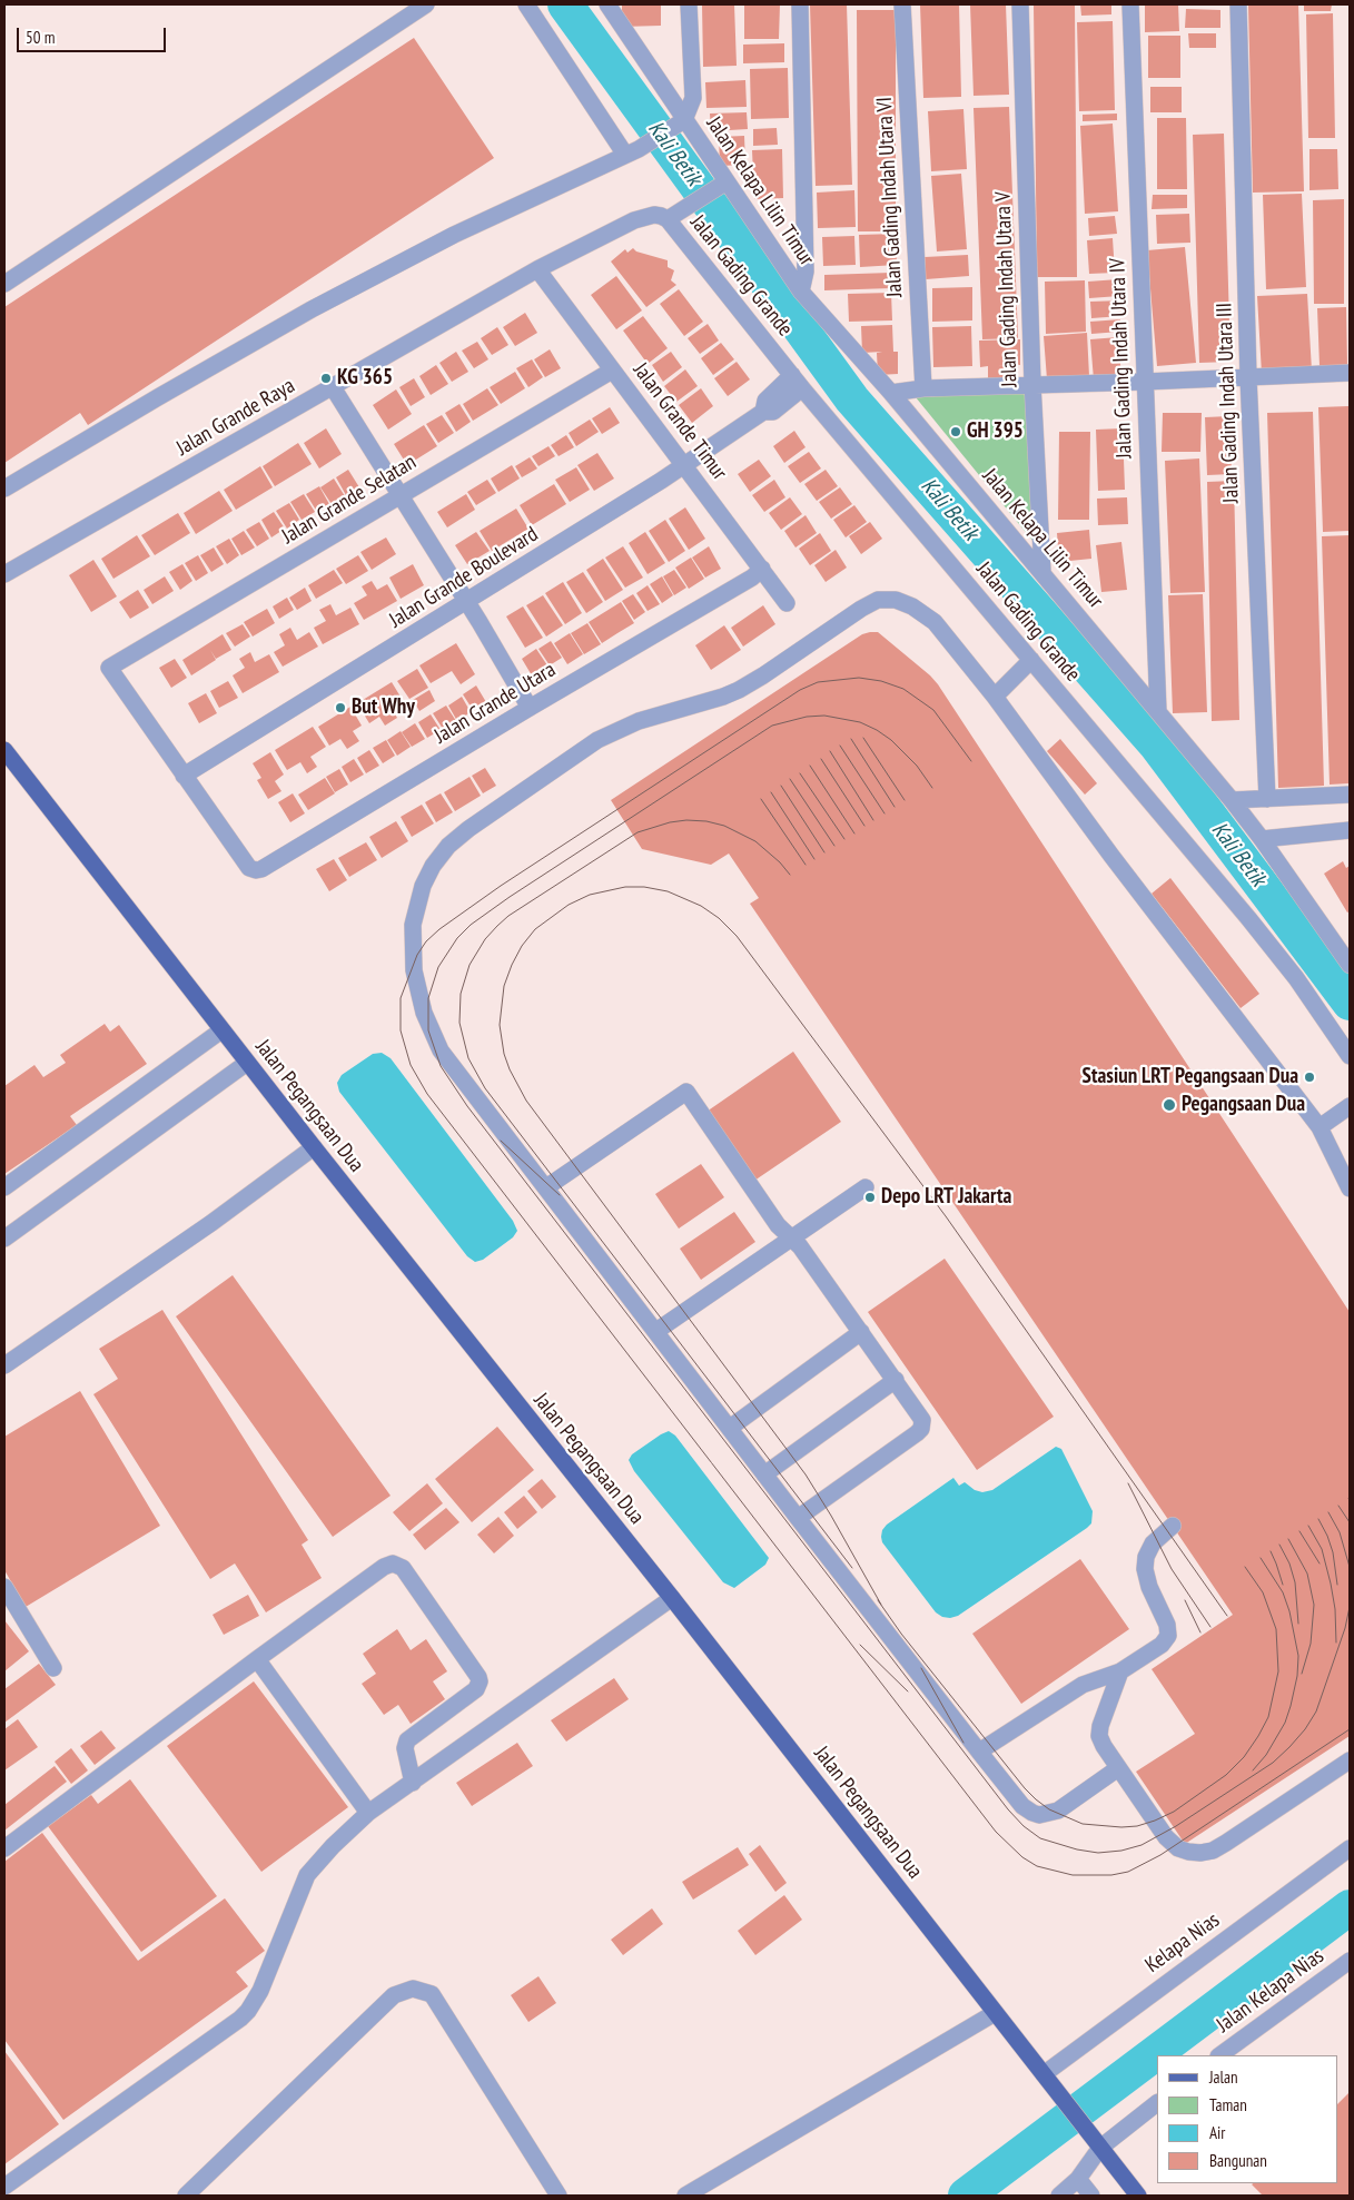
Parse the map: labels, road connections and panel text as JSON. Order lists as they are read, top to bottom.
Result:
{
  "streets": {
    "main road": ["Jalan Pegangsaan Dua"],
    "street": [
      "Jalan Kelapa Lilin Timur",
      "Jalan Gading Indah Utara VI",
      "Jalan Gading Grande",
      "Jalan Gading Indah Utara V",
      "Jalan Gading Indah Utara IV",
      "Jalan Gading Indah Utara III",
      "Jalan Grande Raya",
      "Jalan Grande Timur",
      "Jalan Grande Selatan",
      "Jalan Grande Boulevard",
      "Jalan Grande Utara",
      "Kelapa Nias",
      "Jalan Kelapa Nias"
    ]
  },
  "crossings": [
    ["Jalan Kelapa Lilin Timur", "Jalan Gading Indah Utara V"],
    ["Jalan Kelapa Lilin Timur", "Jalan Gading Indah Utara IV"],
    ["Jalan Gading Grande", "Jalan Grande Raya"],
    ["Jalan Gading Grande", "Jalan Grande Boulevard"],
    ["Jalan Grande Raya", "Jalan Grande Timur"],
    ["Jalan Grande Timur", "Jalan Grande Selatan"],
    ["Jalan Grande Timur", "Jalan Grande Boulevard"],
    ["Jalan Grande Timur", "Jalan Grande Utara"],
    ["Jalan Grande Selatan", "Jalan Grande Boulevard"],
    ["Jalan Grande Selatan", "Jalan Grande Utara"],
    ["Jalan Grande Boulevard", "Jalan Grande Utara"],
    ["Jalan Pegangsaan Dua", "Kelapa Nias"]
  ],
  "water": ["Kali Betik"],
  "places": [
    "KG 365",
    "GH 395",
    "But Why",
    "Stasiun LRT Pegangsaan Dua",
    "Pegangsaan Dua",
    "Depo LRT Jakarta"
  ],
  "legend": [
    "Jalan",
    "Taman",
    "Air",
    "Bangunan"
  ],
  "scale_bar": "50 m"
}
